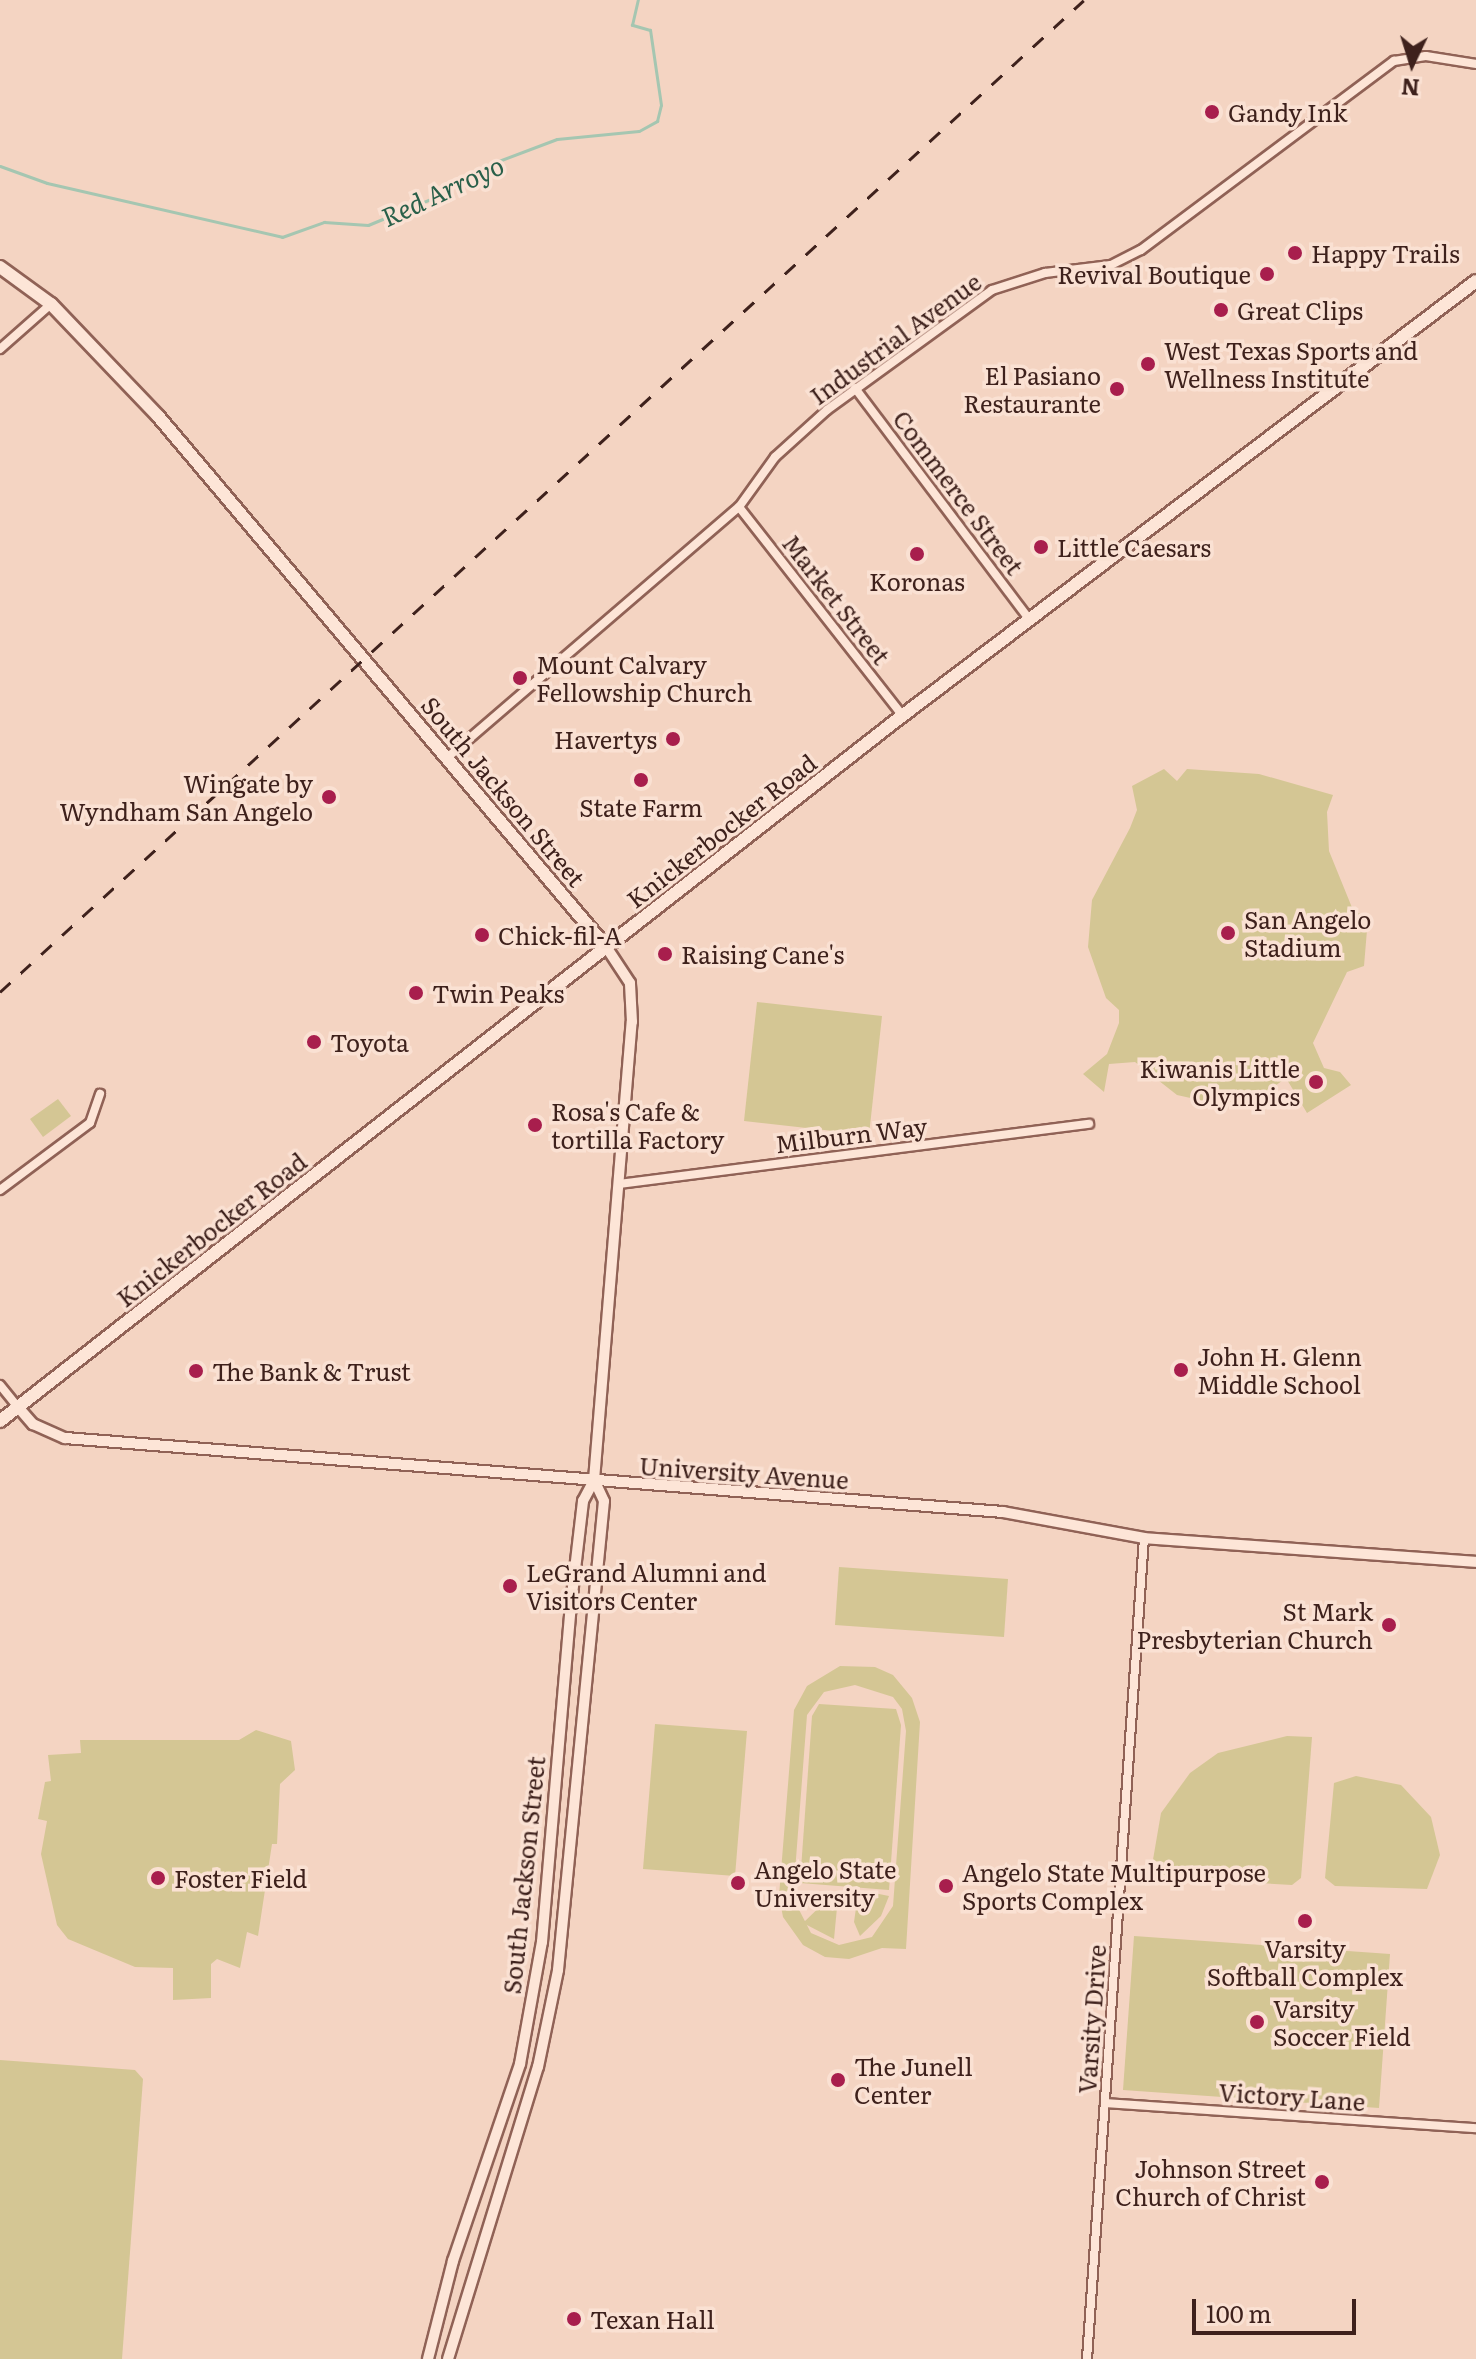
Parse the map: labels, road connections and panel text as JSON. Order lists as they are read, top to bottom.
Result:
{
  "streets": {
    "main road": ["South Jackson Street", "Knickerbocker Road"],
    "street": [
      "Industrial Avenue",
      "Commerce Street",
      "Market Street",
      "Milburn Way",
      "University Avenue",
      "Varsity Drive",
      "Victory Lane"
    ]
  },
  "crossings": [
    ["Industrial Avenue", "Commerce Street"],
    ["Industrial Avenue", "Market Street"],
    ["Industrial Avenue", "South Jackson Street"],
    ["Commerce Street", "Knickerbocker Road"],
    ["Market Street", "Knickerbocker Road"],
    ["South Jackson Street", "Knickerbocker Road"],
    ["South Jackson Street", "Milburn Way"],
    ["South Jackson Street", "University Avenue"],
    ["Knickerbocker Road", "University Avenue"],
    ["University Avenue", "Varsity Drive"],
    ["Varsity Drive", "Victory Lane"]
  ],
  "water": ["Red Arroyo"],
  "places": [
    "Gandy Ink",
    "Happy Trails",
    "Revival Boutique",
    "Great Clips",
    "West Texas Sports and Wellness Institute",
    "El Pasiano Restaurante",
    "Little Caesars",
    "Koronas",
    "Mount Calvary Fellowship Church",
    "Havertys",
    "State Farm",
    "Wingate by Wyndham San Angelo",
    "San Angelo Stadium",
    "Chick-fil-A",
    "Raising Cane's",
    "Twin Peaks",
    "Toyota",
    "Kiwanis Little Olympics",
    "Rosa's Cafe & tortilla Factory",
    "John H. Glenn Middle School",
    "The Bank & Trust",
    "LeGrand Alumni and Visitors Center",
    "St Mark Presbyterian Church",
    "Foster Field",
    "Angelo State University",
    "Angelo State Multipurpose Sports Complex",
    "Varsity Softball Complex",
    "Varsity Soccer Field",
    "The Junell Center",
    "Johnson Street Church of Christ",
    "Texan Hall"
  ],
  "scale_bar": "100 m",
  "north": "bottom"
}
